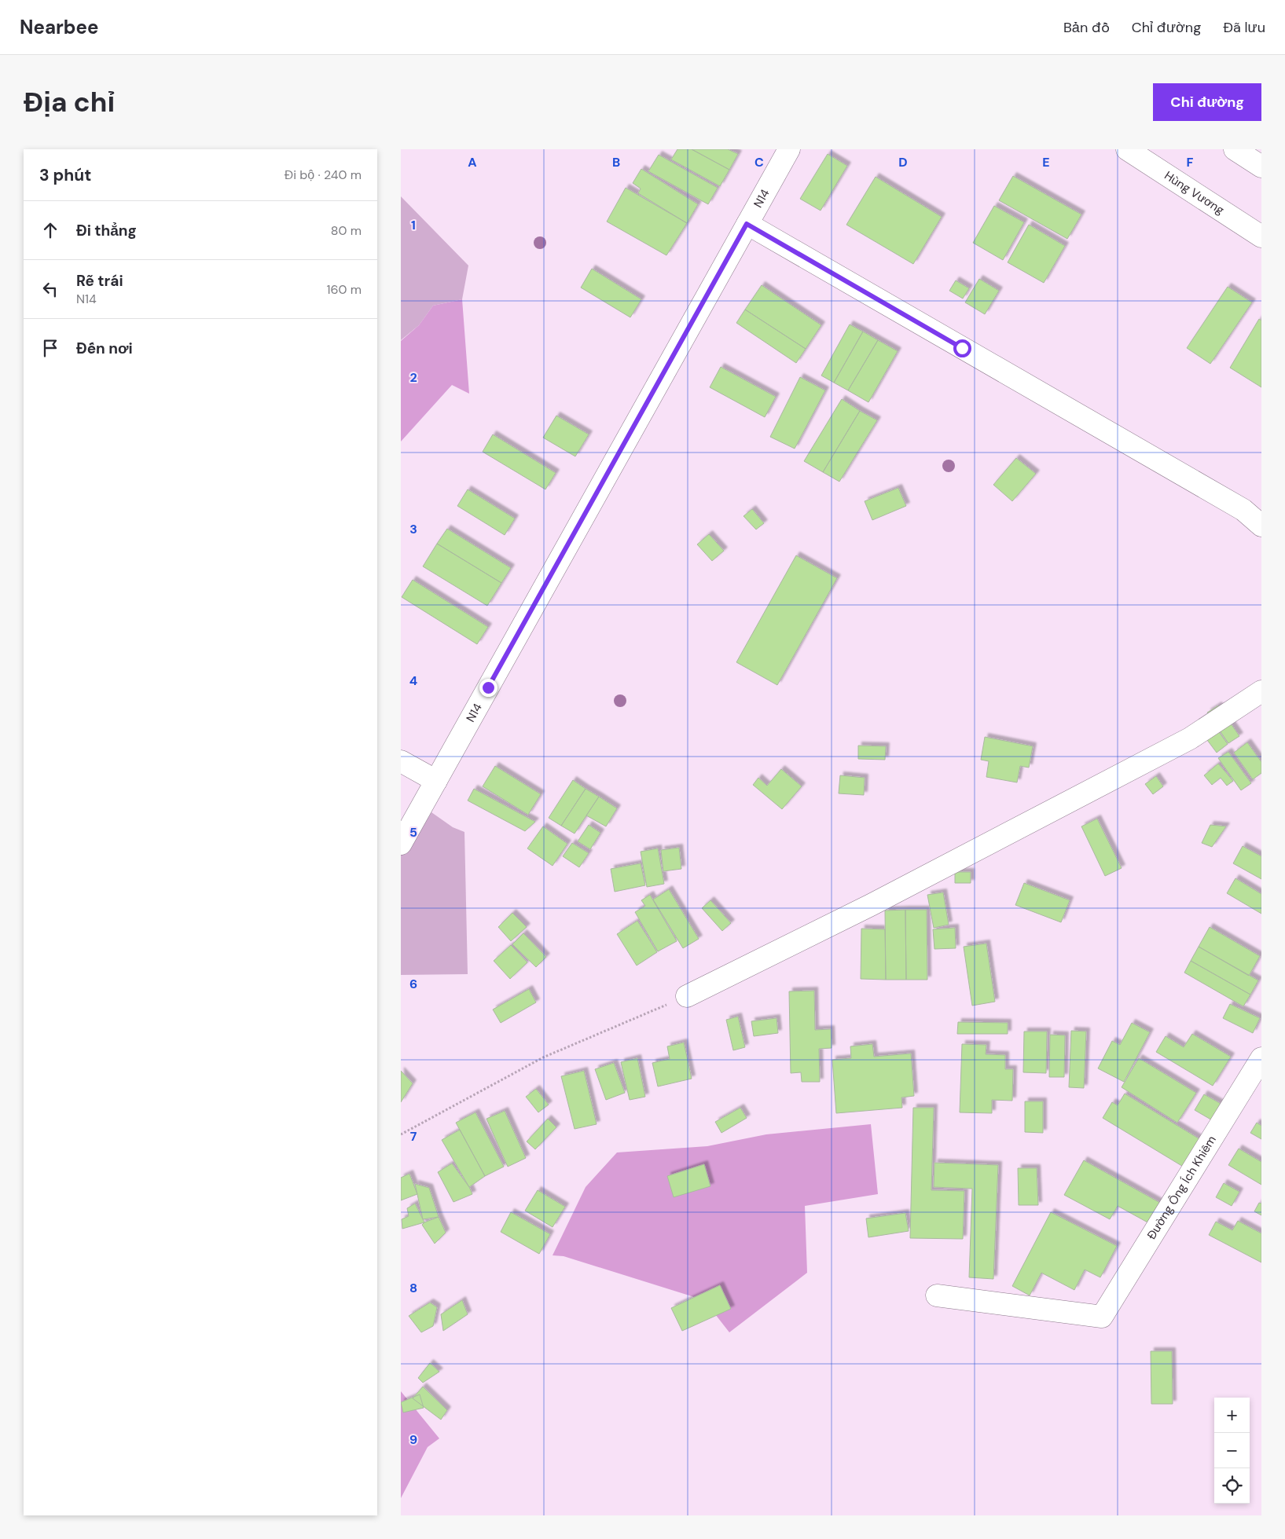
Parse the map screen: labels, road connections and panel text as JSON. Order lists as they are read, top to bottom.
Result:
{
  "streets": {
    "street": ["Hùng Vương", "N14", "Đường Ông Ích Khiêm"]
  },
  "page": {
    "header": "Nearbee",
    "nav": ["Bản đồ", "Chỉ đường", "Đã lưu"],
    "buttons": "Chỉ đường",
    "title": "Địa chỉ",
    "heading": ["3 phút", "Đi bộ · 240 m"],
    "list": [
      ["Đi thẳng", "80 m"],
      ["Rẽ trái", "N14", "160 m"],
      "Đến nơi"
    ],
    "map_buttons": ["+", "−"]
  },
  "grid": {
    "columns": [
      "A",
      "B",
      "C",
      "D",
      "E",
      "F"
    ],
    "rows": [
      "1",
      "2",
      "3",
      "4",
      "5",
      "6",
      "7",
      "8",
      "9"
    ]
  }
}
